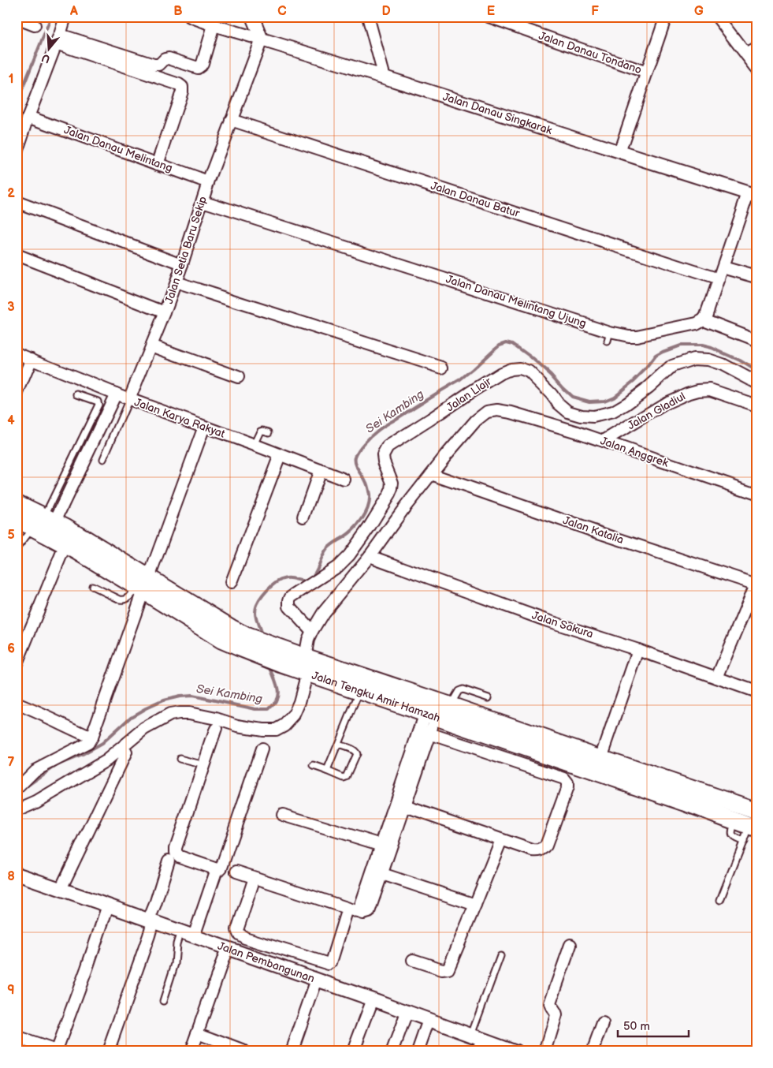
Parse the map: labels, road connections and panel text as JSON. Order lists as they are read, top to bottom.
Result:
{
  "streets": {
    "main road": ["Jalan Tengku Amir Hamzah"],
    "street": [
      "Jalan Danau Tondano",
      "Jalan Danau Singkarak",
      "Jalan Danau Melintang",
      "Jalan Danau Batur",
      "Jalan Setia Baru Sekip",
      "Jalan Danau Melintang Ujung",
      "Jalan Llajr",
      "Jalan Gladiul",
      "Jalan Karya Rakyat",
      "Jalan Anggrek",
      "Jalan Katalia",
      "Jalan Sakura",
      "Jalan Pembangunan"
    ]
  },
  "crossings": [
    ["Jalan Danau Singkarak", "Jalan Setia Baru Sekip"],
    ["Jalan Danau Melintang", "Jalan Setia Baru Sekip"],
    ["Jalan Danau Batur", "Jalan Setia Baru Sekip"],
    ["Jalan Setia Baru Sekip", "Jalan Danau Melintang Ujung"],
    ["Jalan Setia Baru Sekip", "Jalan Karya Rakyat"],
    ["Jalan Llajr", "Jalan Anggrek"],
    ["Jalan Gladiul", "Jalan Anggrek"],
    ["Jalan Anggrek", "Jalan Katalia"],
    ["Jalan Anggrek", "Jalan Sakura"],
    ["Jalan Anggrek", "Jalan Tengku Amir Hamzah"]
  ],
  "water": ["Sei Kambing"],
  "scale_bar": "50 m",
  "north": "bottom",
  "grid": {
    "columns": [
      "A",
      "B",
      "C",
      "D",
      "E",
      "F",
      "G"
    ],
    "rows": [
      "1",
      "2",
      "3",
      "4",
      "5",
      "6",
      "7",
      "8",
      "9"
    ]
  }
}
